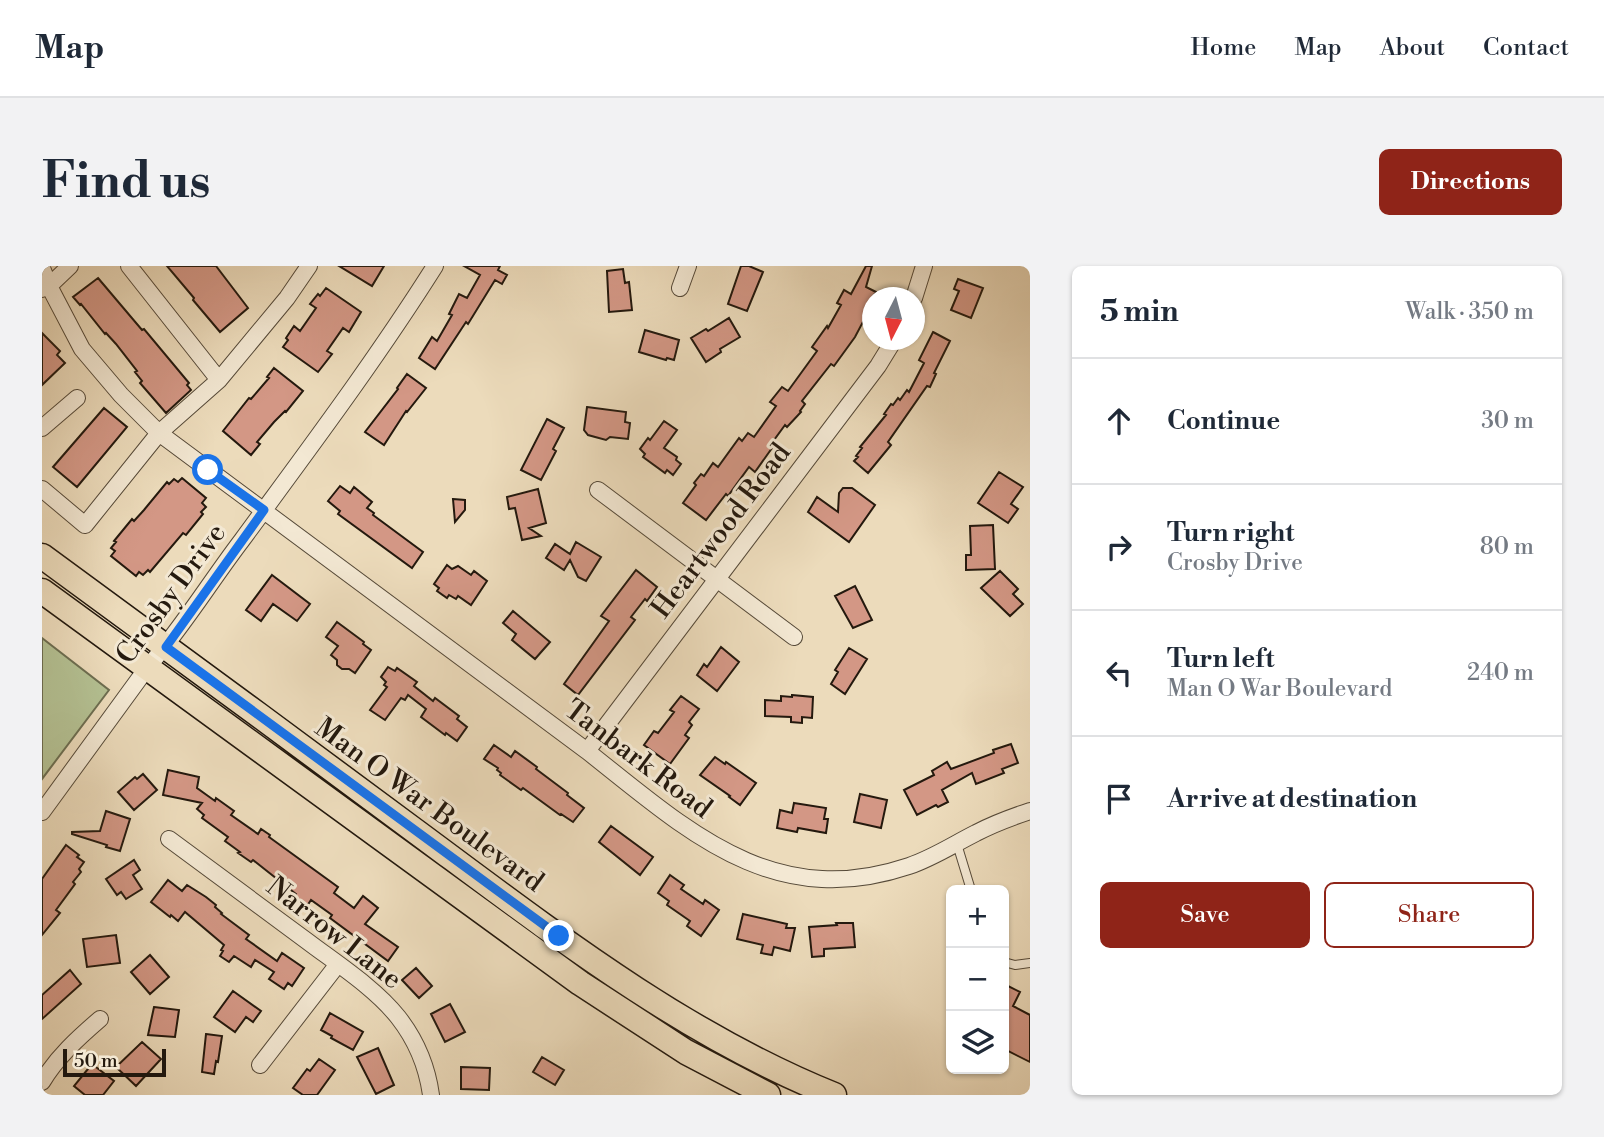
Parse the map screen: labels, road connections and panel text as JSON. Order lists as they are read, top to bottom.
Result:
{
  "streets": {
    "main road": ["Man O War Boulevard"],
    "street": [
      "Heartwood Road",
      "Crosby Drive",
      "Tanbark Road",
      "Narrow Lane"
    ]
  },
  "crossings": [
    ["Heartwood Road", "Tanbark Road"],
    ["Crosby Drive", "Tanbark Road"],
    ["Crosby Drive", "Man O War Boulevard"]
  ],
  "scale_bar": "50 m",
  "north": "bottom",
  "page": {
    "header": "Map",
    "nav": [
      "Home",
      "Map",
      "About",
      "Contact"
    ],
    "buttons": [
      "Directions",
      ["Save", "Share"]
    ],
    "title": "Find us",
    "heading": ["5 min", "Walk · 350 m"],
    "list": [
      ["Continue", "30 m"],
      ["Turn right", "Crosby Drive", "80 m"],
      ["Turn left", "Man O War Boulevard", "240 m"],
      "Arrive at destination"
    ],
    "map_buttons": ["+", "−"],
    "scale": "50 m"
  }
}
